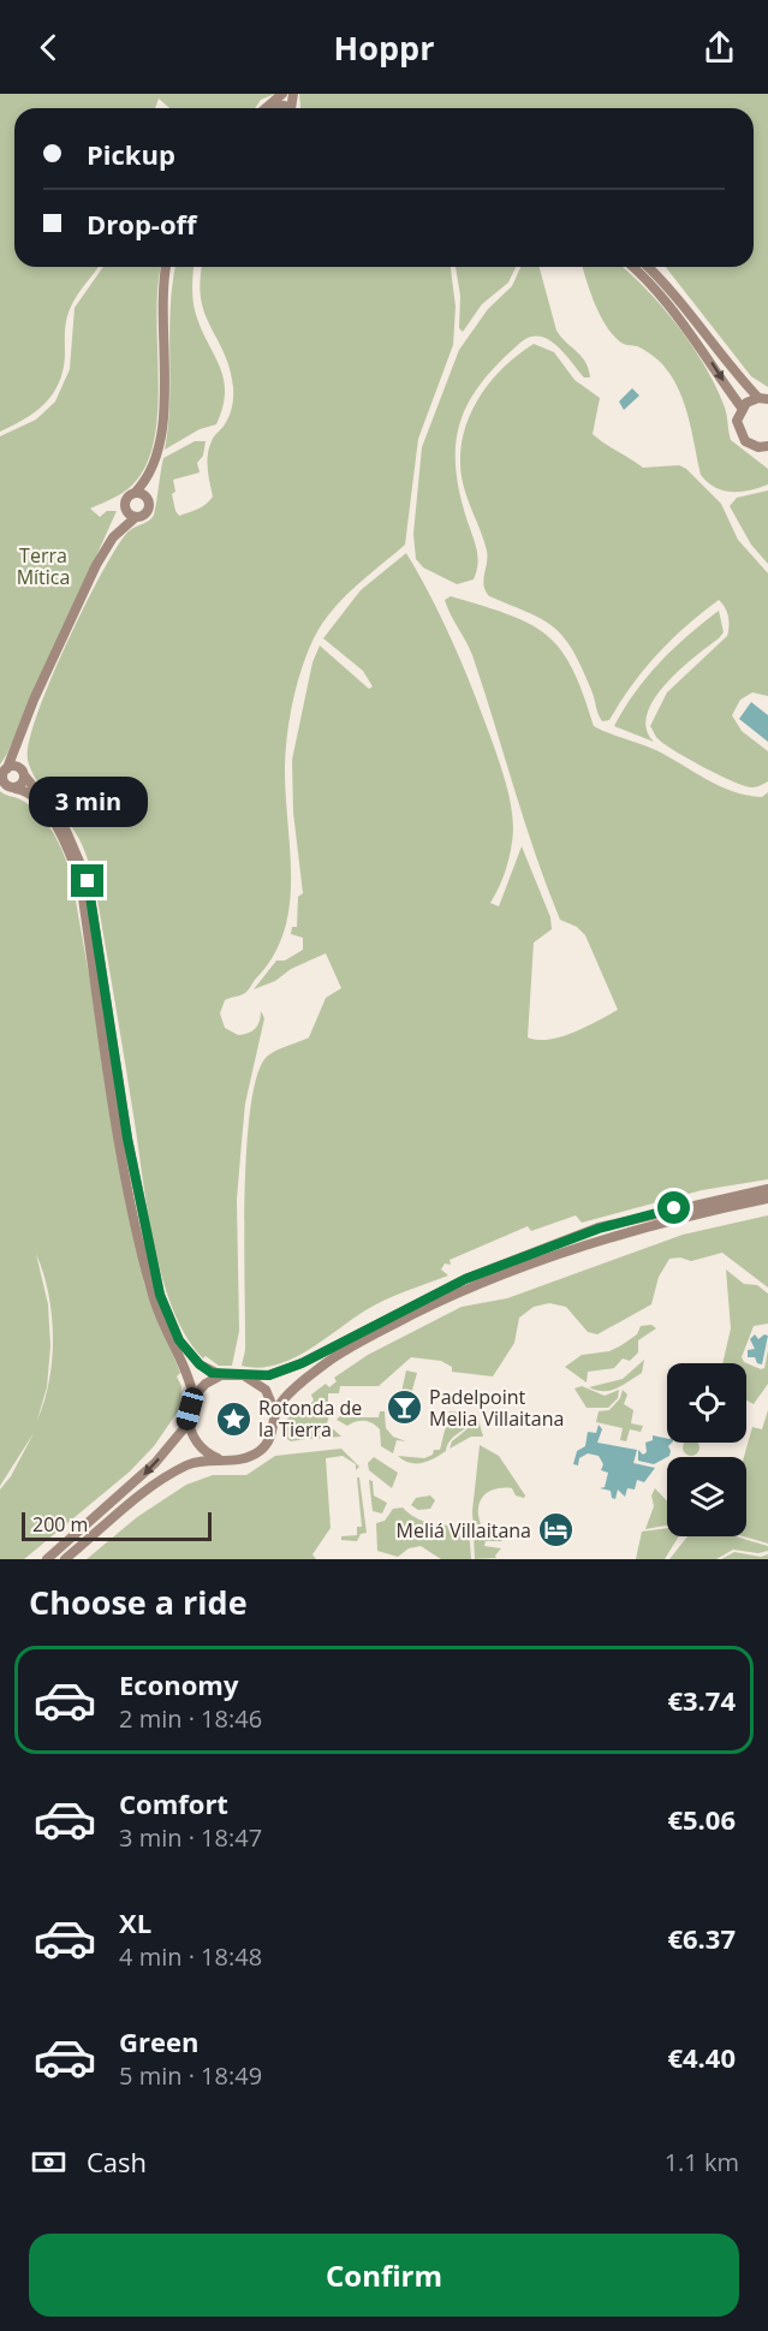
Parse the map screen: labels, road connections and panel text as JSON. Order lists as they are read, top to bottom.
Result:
{
  "parks": ["Terra Mítica"],
  "places": {
    "bar": ["Padelpoint Melia Villaitana"],
    "place": ["Rotonda de la Tierra"],
    "hotel": ["Meliá Villaitana"]
  },
  "scale_bar": "200 m",
  "page": {
    "header": "Hoppr",
    "banner": ["Pickup", "Drop-off"],
    "bubble": "3 min",
    "scale": "200 m",
    "heading": "Choose a ride",
    "list": [
      {
        "name": "Economy",
        "note": "2 min · 18:46",
        "value": "€3.74"
      },
      {
        "name": "Comfort",
        "note": "3 min · 18:47",
        "value": "€5.06"
      },
      {
        "name": "XL",
        "note": "4 min · 18:48",
        "value": "€6.37"
      },
      {
        "name": "Green",
        "note": "5 min · 18:49",
        "value": "€4.40"
      }
    ],
    "pay": ["Cash", "1.1 km"],
    "buttons": "Confirm"
  }
}
